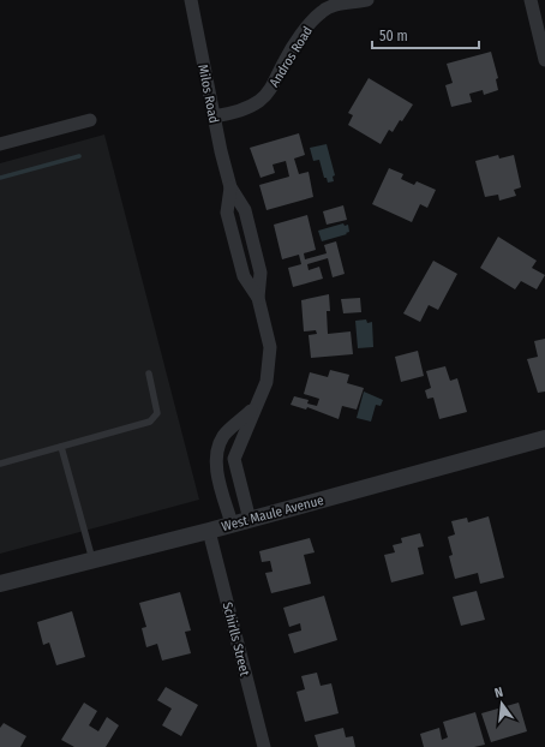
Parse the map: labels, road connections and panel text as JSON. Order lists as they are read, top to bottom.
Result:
{
  "streets": {
    "street": [
      "Andros Road",
      "Milos Road",
      "West Maule Avenue",
      "Schirlls Street"
    ]
  },
  "crossings": [
    ["Andros Road", "Milos Road"],
    ["West Maule Avenue", "Schirlls Street"]
  ],
  "scale_bar": "50 m",
  "north": "top"
}
